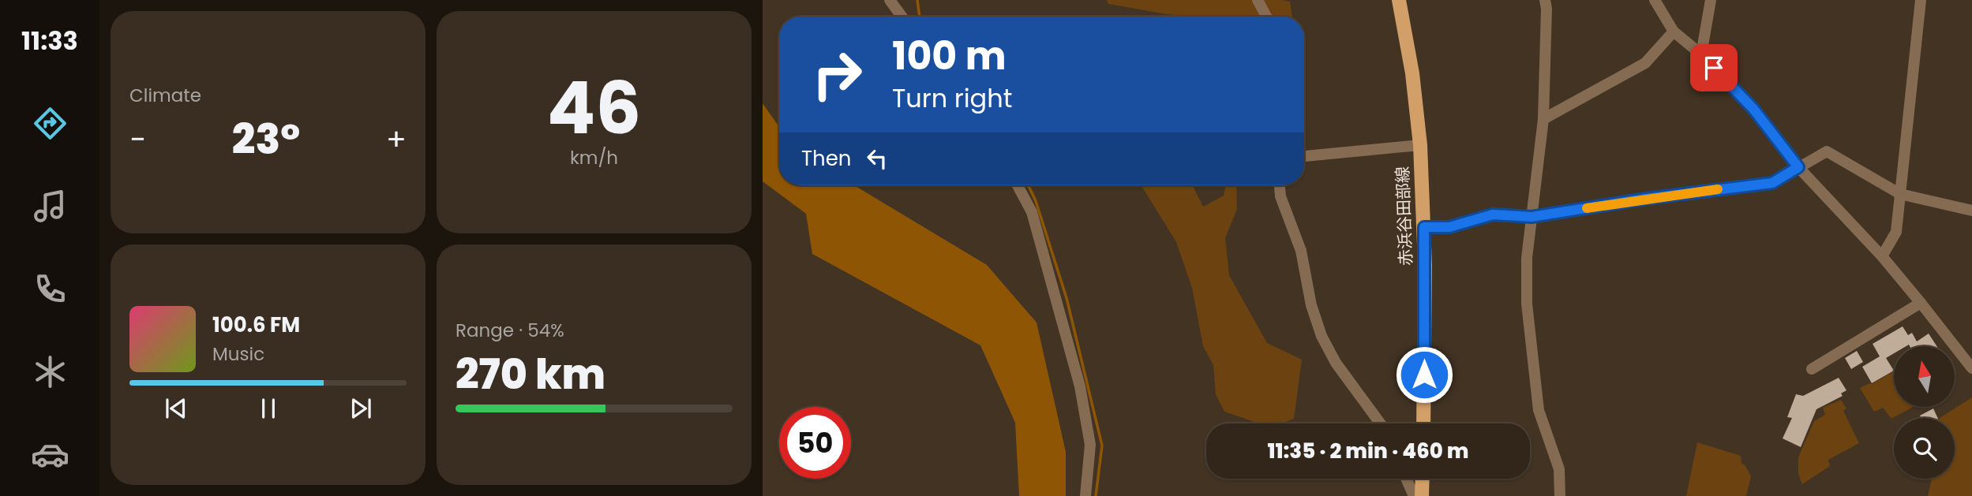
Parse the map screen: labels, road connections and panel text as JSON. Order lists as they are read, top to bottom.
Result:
{
  "streets": {
    "main road": ["赤浜谷田部線"]
  },
  "north": "top",
  "page": {
    "tabs": "11:33",
    "tile": [
      "Climate",
      ["46", "km/h"],
      ["Range · 54%", "270 km"]
    ],
    "turn": ["100 m", "Turn right"],
    "heat": ["−", "23°", "+"],
    "then": "Then",
    "song": ["100.6 FM", "Music"],
    "limit": "50",
    "trip": "11:35 · 2 min · 460 m"
  }
}
